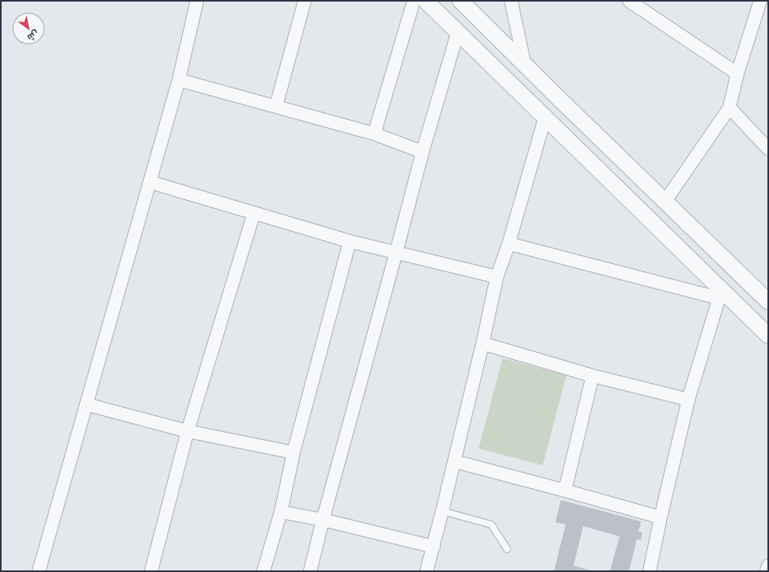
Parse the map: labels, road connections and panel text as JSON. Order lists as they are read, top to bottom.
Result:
{
  "north": "bottom right"
}
